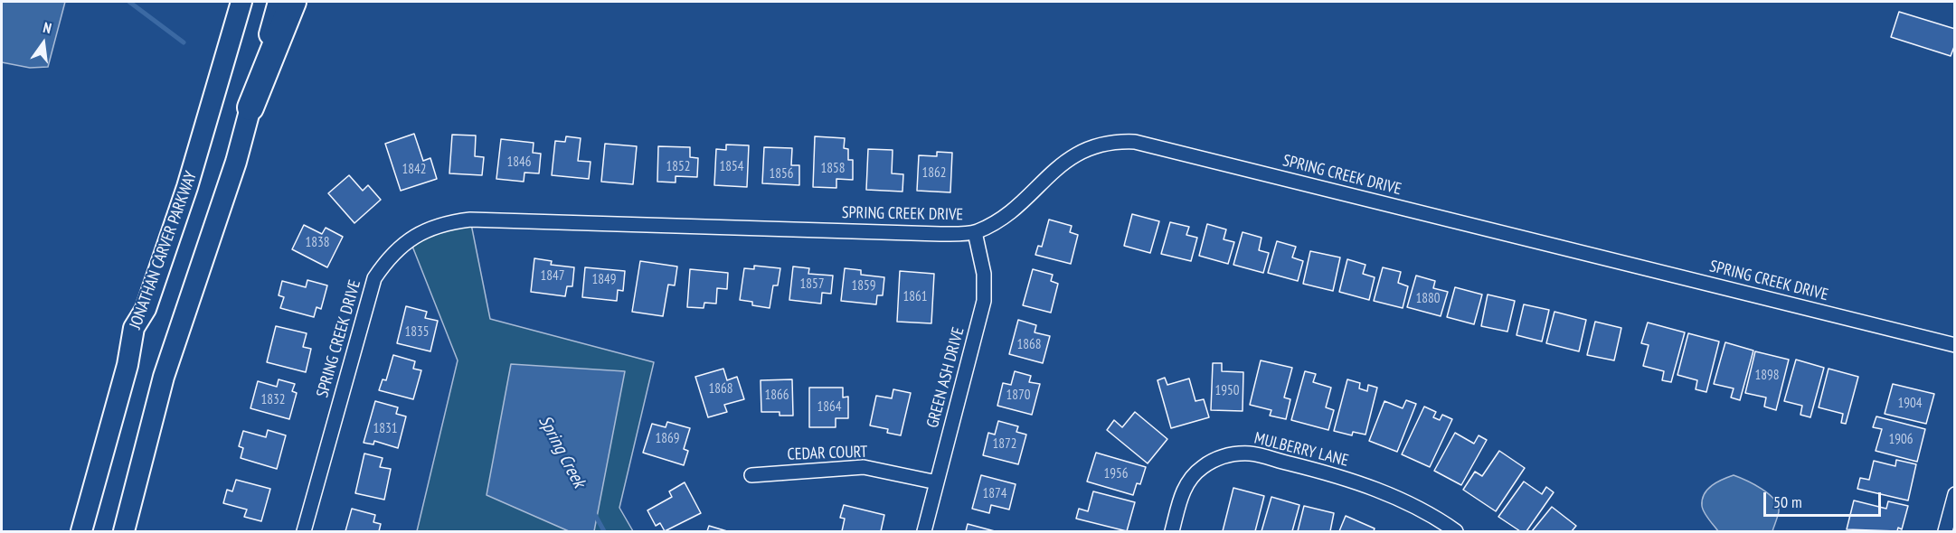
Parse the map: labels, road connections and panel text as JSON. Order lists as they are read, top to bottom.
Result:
{
  "streets": {
    "main road": ["JONATHAN CARVER PARKWAY"],
    "street": [
      "SPRING CREEK DRIVE",
      "GREEN ASH DRIVE",
      "MULBERRY LANE",
      "CEDAR COURT"
    ]
  },
  "crossings": [
    ["SPRING CREEK DRIVE", "GREEN ASH DRIVE"],
    ["GREEN ASH DRIVE", "CEDAR COURT"]
  ],
  "water": ["Spring Creek"],
  "house_numbers": [
    "1846",
    "1852",
    "1854",
    "1858",
    "1842",
    "1862",
    "1856",
    "1838",
    "1847",
    "1849",
    "1857",
    "1859",
    "1861",
    "1880",
    "1835",
    "1868",
    "1898",
    "1868",
    "1950",
    "1866",
    "1870",
    "1832",
    "1904",
    "1864",
    "1831",
    "1869",
    "1906",
    "1872",
    "1956",
    "1874"
  ],
  "scale_bar": "50 m",
  "north": "top"
}
